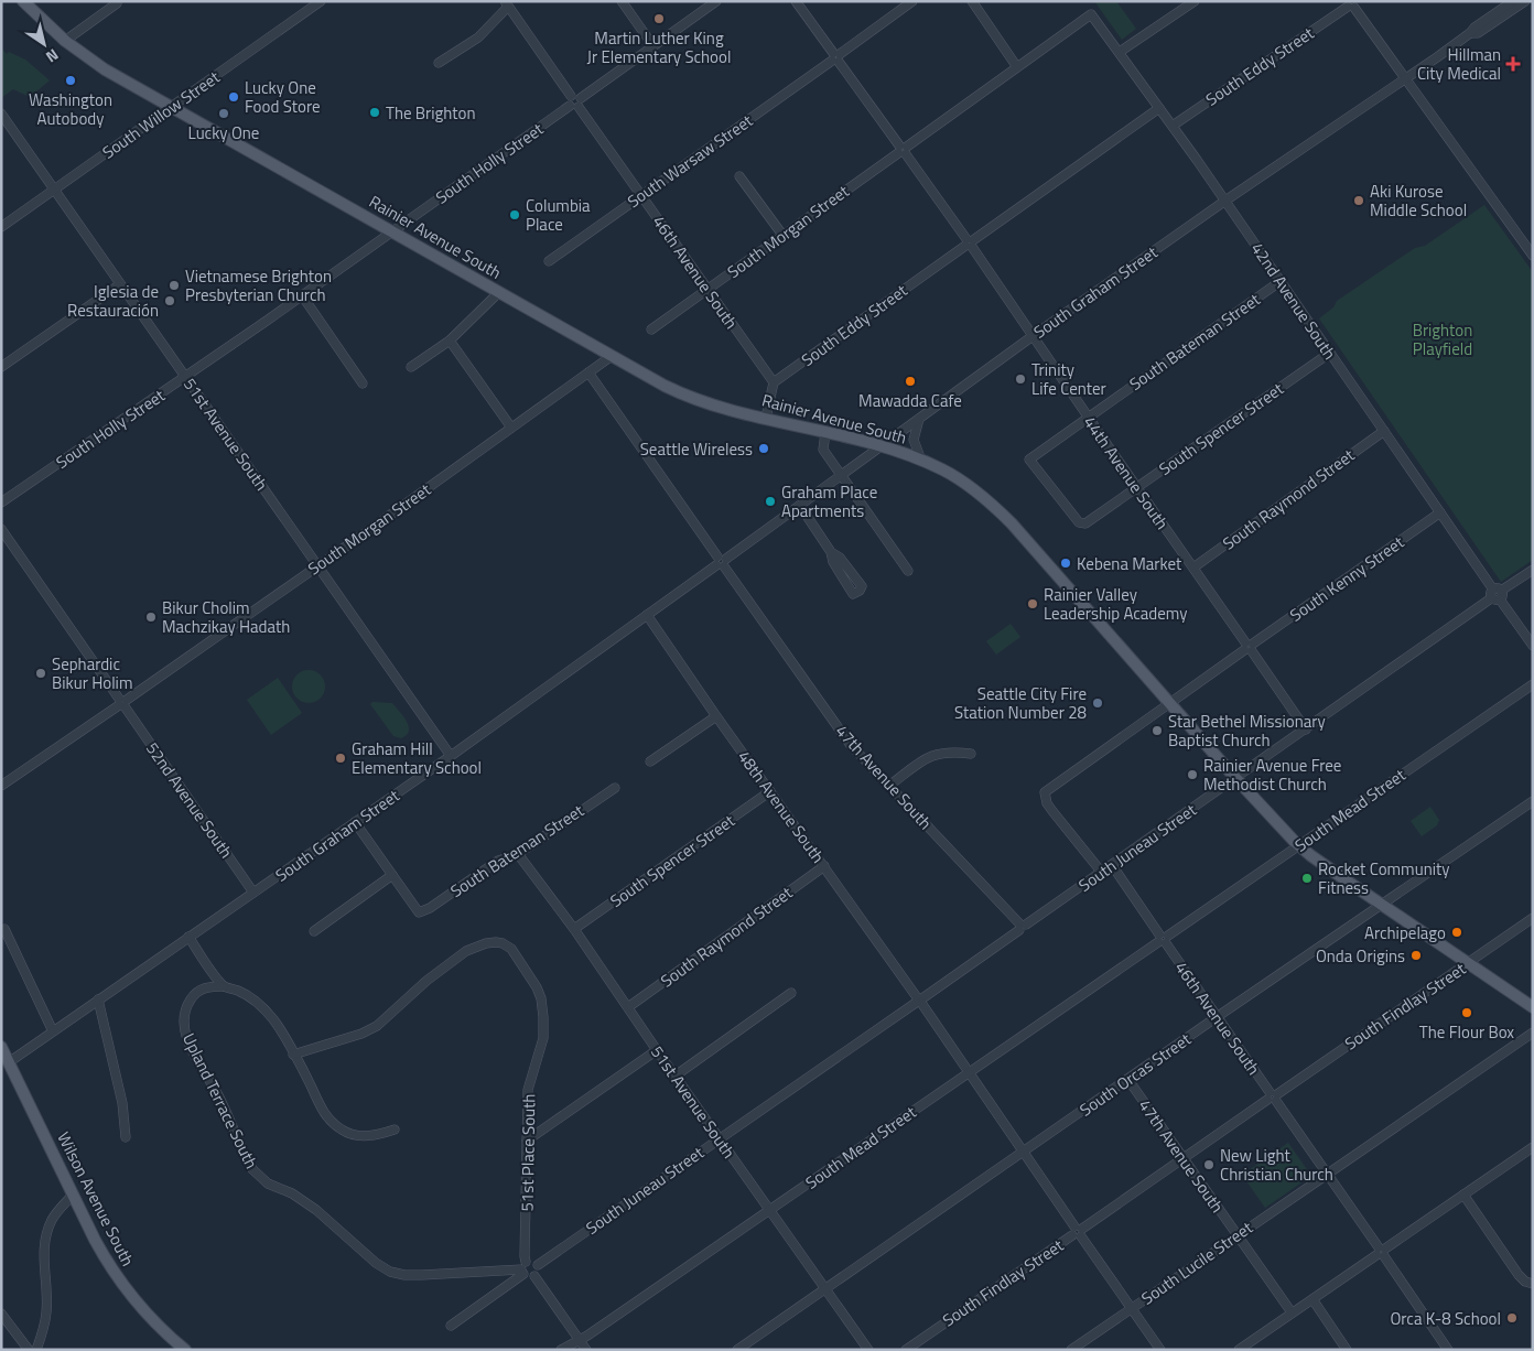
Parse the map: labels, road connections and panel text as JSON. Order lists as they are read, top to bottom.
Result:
{
  "streets": {
    "main road": ["Rainier Avenue South", "Wilson Avenue South"],
    "street": [
      "South Eddy Street",
      "South Willow Street",
      "South Warsaw Street",
      "South Holly Street",
      "South Morgan Street",
      "46th Avenue South",
      "South Graham Street",
      "42nd Avenue South",
      "South Bateman Street",
      "South Spencer Street",
      "51st Avenue South",
      "44th Avenue South",
      "South Raymond Street",
      "South Kenny Street",
      "47th Avenue South",
      "52nd Avenue South",
      "48th Avenue South",
      "South Mead Street",
      "South Juneau Street",
      "South Findlay Street",
      "South Orcas Street",
      "Upland Terrace South",
      "51st Place South",
      "South Lucile Street"
    ]
  },
  "crossings": [
    ["South Eddy Street", "46th Avenue South"],
    ["South Eddy Street", "42nd Avenue South"],
    ["South Eddy Street", "44th Avenue South"],
    ["South Willow Street", "Rainier Avenue South"],
    ["South Willow Street", "51st Avenue South"],
    ["South Warsaw Street", "46th Avenue South"],
    ["South Warsaw Street", "44th Avenue South"],
    ["South Holly Street", "Rainier Avenue South"],
    ["South Holly Street", "46th Avenue South"],
    ["South Holly Street", "51st Avenue South"],
    ["South Morgan Street", "Rainier Avenue South"],
    ["South Morgan Street", "46th Avenue South"],
    ["South Morgan Street", "42nd Avenue South"],
    ["South Morgan Street", "51st Avenue South"],
    ["South Morgan Street", "44th Avenue South"],
    ["South Morgan Street", "47th Avenue South"],
    ["South Morgan Street", "52nd Avenue South"],
    ["Rainier Avenue South", "South Graham Street"],
    ["Rainier Avenue South", "South Kenny Street"],
    ["Rainier Avenue South", "South Mead Street"],
    ["Rainier Avenue South", "South Juneau Street"],
    ["Rainier Avenue South", "South Findlay Street"],
    ["Rainier Avenue South", "South Orcas Street"],
    ["46th Avenue South", "South Mead Street"],
    ["46th Avenue South", "South Juneau Street"],
    ["46th Avenue South", "South Findlay Street"],
    ["46th Avenue South", "South Orcas Street"],
    ["46th Avenue South", "South Lucile Street"],
    ["South Graham Street", "42nd Avenue South"],
    ["South Graham Street", "51st Avenue South"],
    ["South Graham Street", "44th Avenue South"],
    ["South Graham Street", "47th Avenue South"],
    ["South Graham Street", "52nd Avenue South"],
    ["South Graham Street", "48th Avenue South"],
    ["South Graham Street", "Wilson Avenue South"],
    ["42nd Avenue South", "South Bateman Street"],
    ["42nd Avenue South", "South Spencer Street"],
    ["42nd Avenue South", "South Raymond Street"],
    ["42nd Avenue South", "South Kenny Street"],
    ["42nd Avenue South", "South Juneau Street"],
    ["South Bateman Street", "South Spencer Street"],
    ["South Bateman Street", "51st Avenue South"],
    ["South Bateman Street", "44th Avenue South"],
    ["South Spencer Street", "51st Avenue South"],
    ["South Spencer Street", "44th Avenue South"],
    ["South Spencer Street", "48th Avenue South"],
    ["51st Avenue South", "South Raymond Street"],
    ["51st Avenue South", "South Mead Street"],
    ["51st Avenue South", "South Juneau Street"],
    ["51st Avenue South", "South Orcas Street"],
    ["44th Avenue South", "South Raymond Street"],
    ["44th Avenue South", "South Kenny Street"],
    ["44th Avenue South", "South Juneau Street"],
    ["South Raymond Street", "48th Avenue South"],
    ["South Kenny Street", "South Juneau Street"],
    ["47th Avenue South", "South Juneau Street"],
    ["47th Avenue South", "South Findlay Street"],
    ["47th Avenue South", "South Orcas Street"],
    ["47th Avenue South", "South Lucile Street"],
    ["48th Avenue South", "South Mead Street"],
    ["48th Avenue South", "South Juneau Street"],
    ["48th Avenue South", "South Findlay Street"],
    ["48th Avenue South", "South Orcas Street"],
    ["48th Avenue South", "South Lucile Street"],
    ["South Juneau Street", "Upland Terrace South"],
    ["South Juneau Street", "51st Place South"],
    ["Upland Terrace South", "51st Place South"]
  ],
  "parks": ["Brighton Playfield"],
  "places": {
    "other": [
      "Martin Luther King Jr Elementary School",
      "Washington Autobody",
      "Lucky One Food Store",
      "The Brighton",
      "Lucky One",
      "Aki Kurose Middle School",
      "Columbia Place",
      "Vietnamese Brighton Presbyterian Church",
      "Iglesia de Restauración",
      "Trinity Life Center",
      "Mawadda Cafe",
      "Seattle Wireless",
      "Graham Place Apartments",
      "Kebena Market",
      "Rainier Valley Leadership Academy",
      "Bikur Cholim Machzikay Hadath",
      "Sephardic Bikur Holim",
      "Seattle City Fire Station Number 28",
      "Star Bethel Missionary Baptist Church",
      "Graham Hill Elementary School",
      "Rainier Avenue Free Methodist Church",
      "Rocket Community Fitness",
      "Archipelago",
      "Onda Origins",
      "The Flour Box",
      "New Light Christian Church",
      "Orca K-8 School"
    ],
    "health": ["Hillman City Medical"]
  },
  "north": "bottom right"
}
